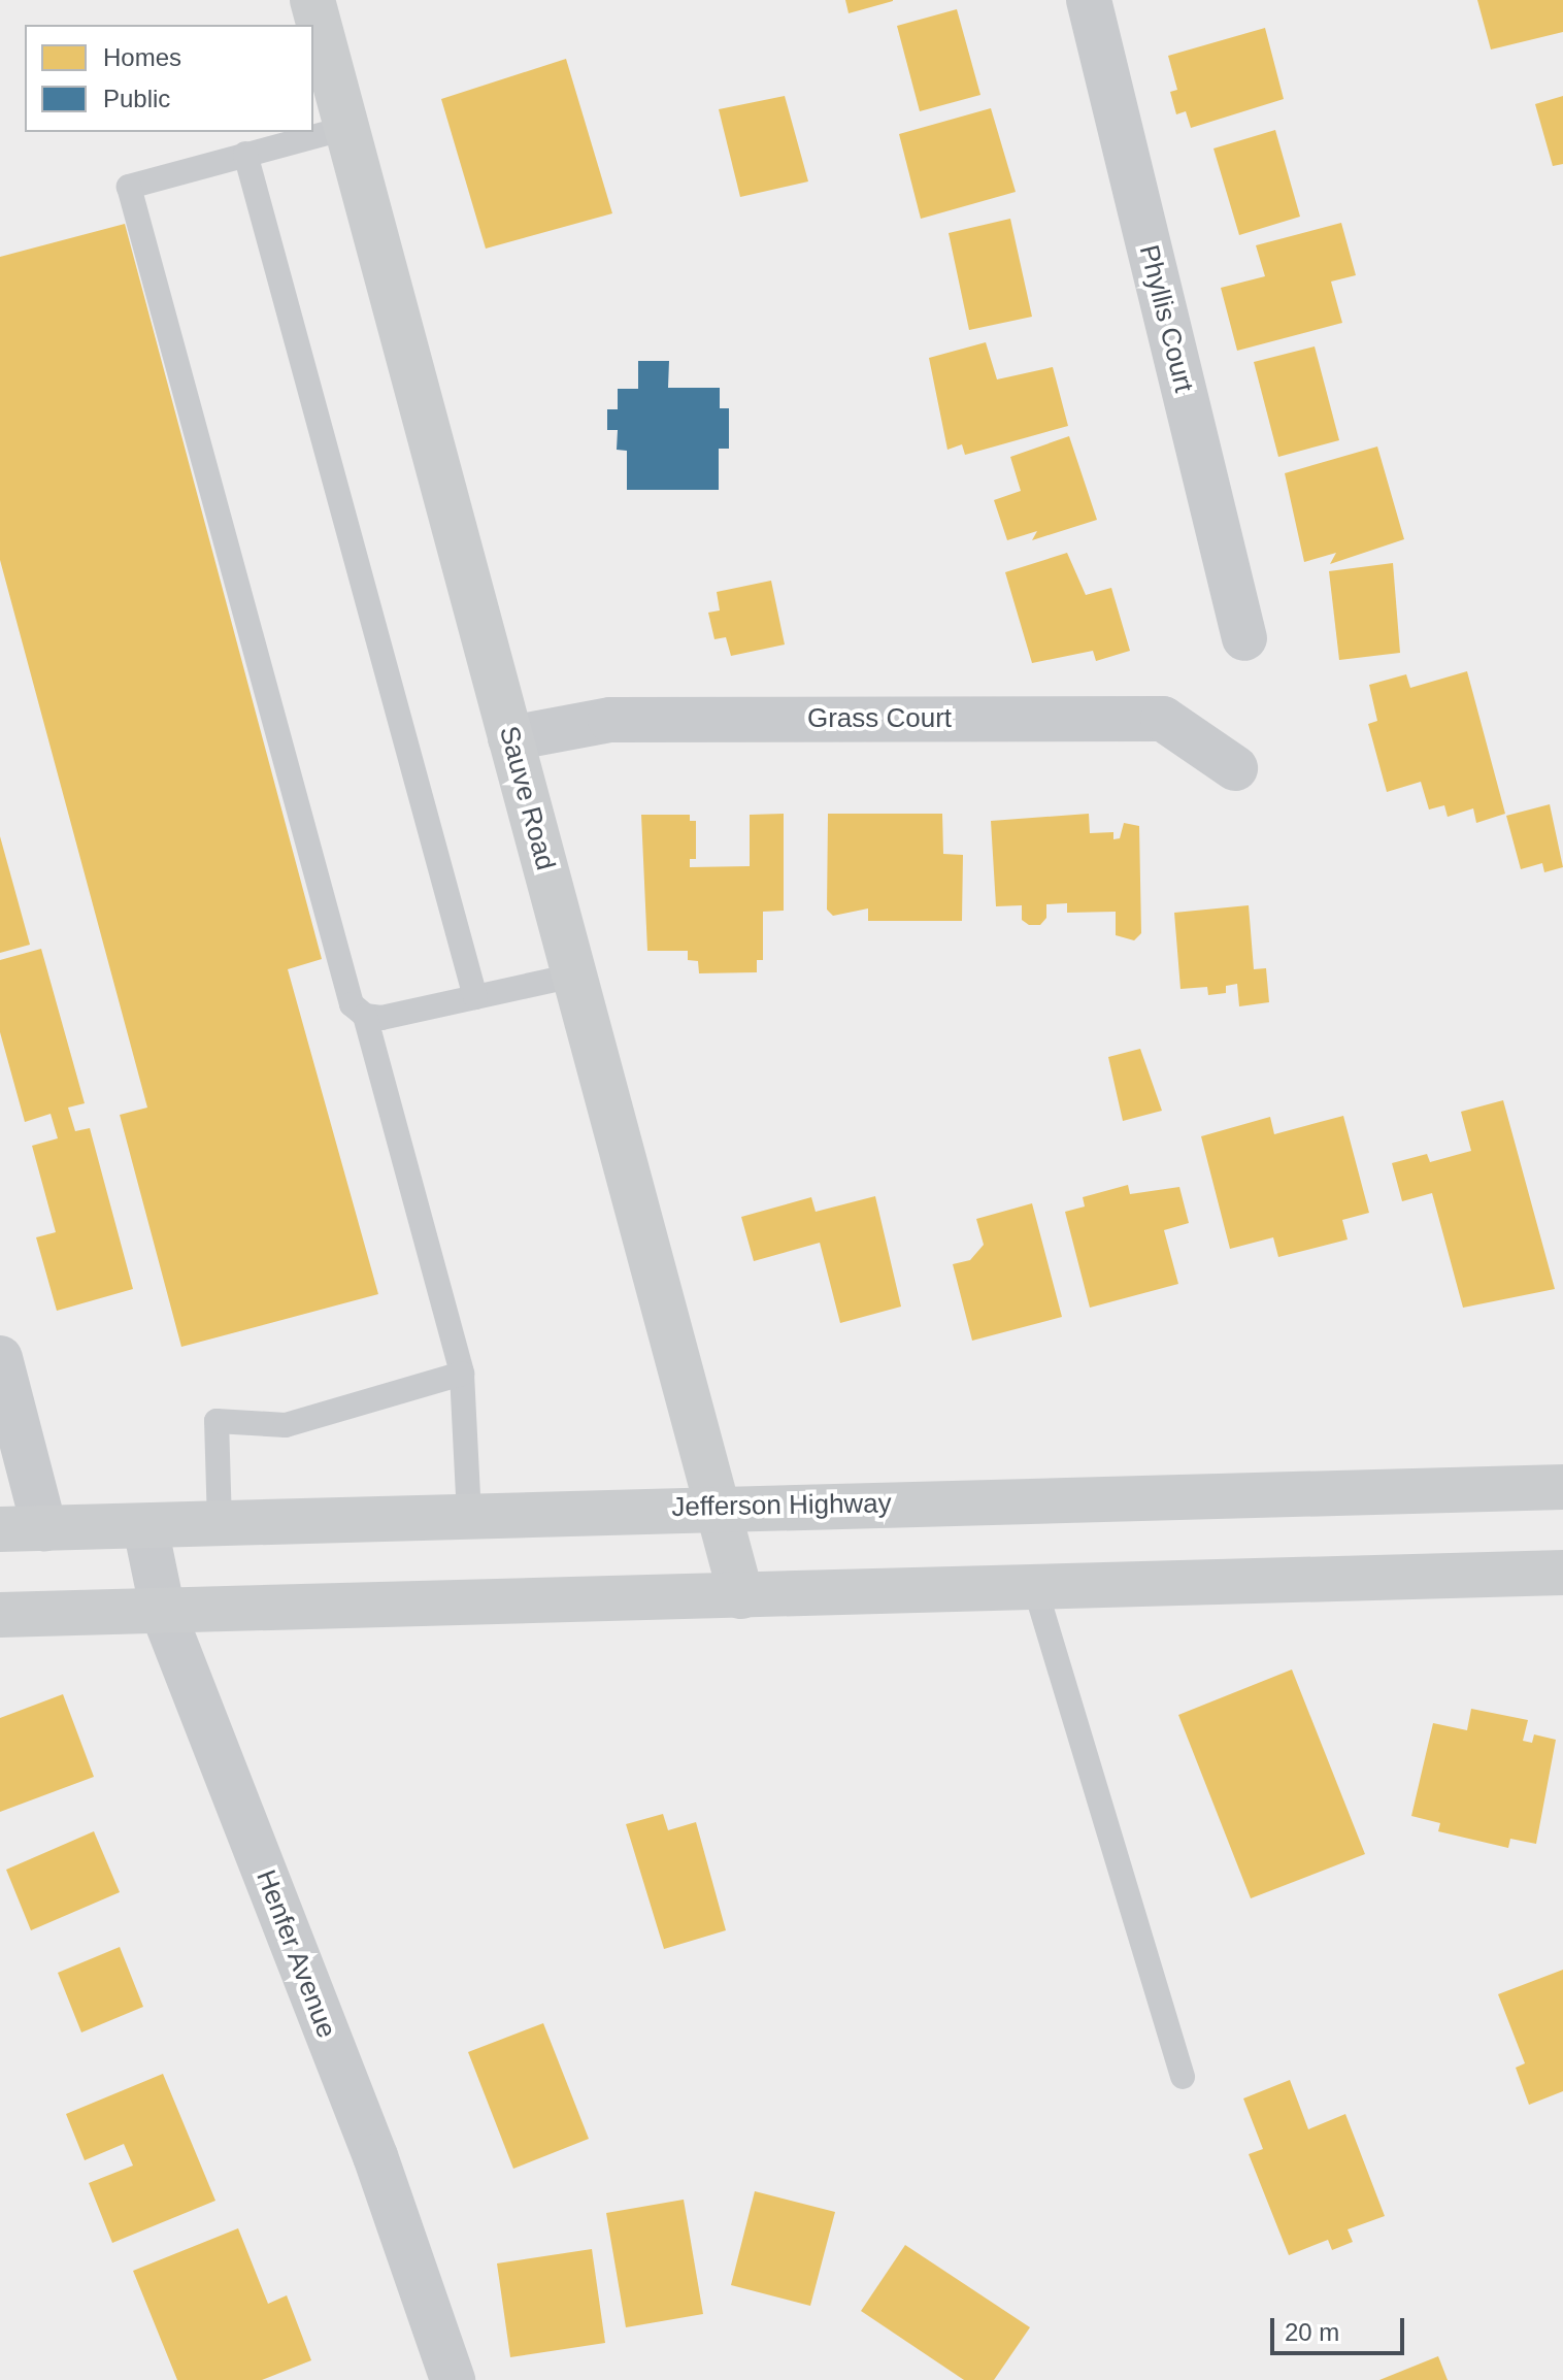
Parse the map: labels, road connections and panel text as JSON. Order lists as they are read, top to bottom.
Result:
{
  "streets": {
    "main road": ["Sauve Road", "Jefferson Highway"],
    "street": ["Phyllis Court", "Grass Court", "Henfer Avenue"]
  },
  "crossings": [
    ["Grass Court", "Sauve Road"],
    ["Sauve Road", "Jefferson Highway"],
    ["Jefferson Highway", "Henfer Avenue"]
  ],
  "legend": ["Homes", "Public"],
  "scale_bar": "20 m"
}
